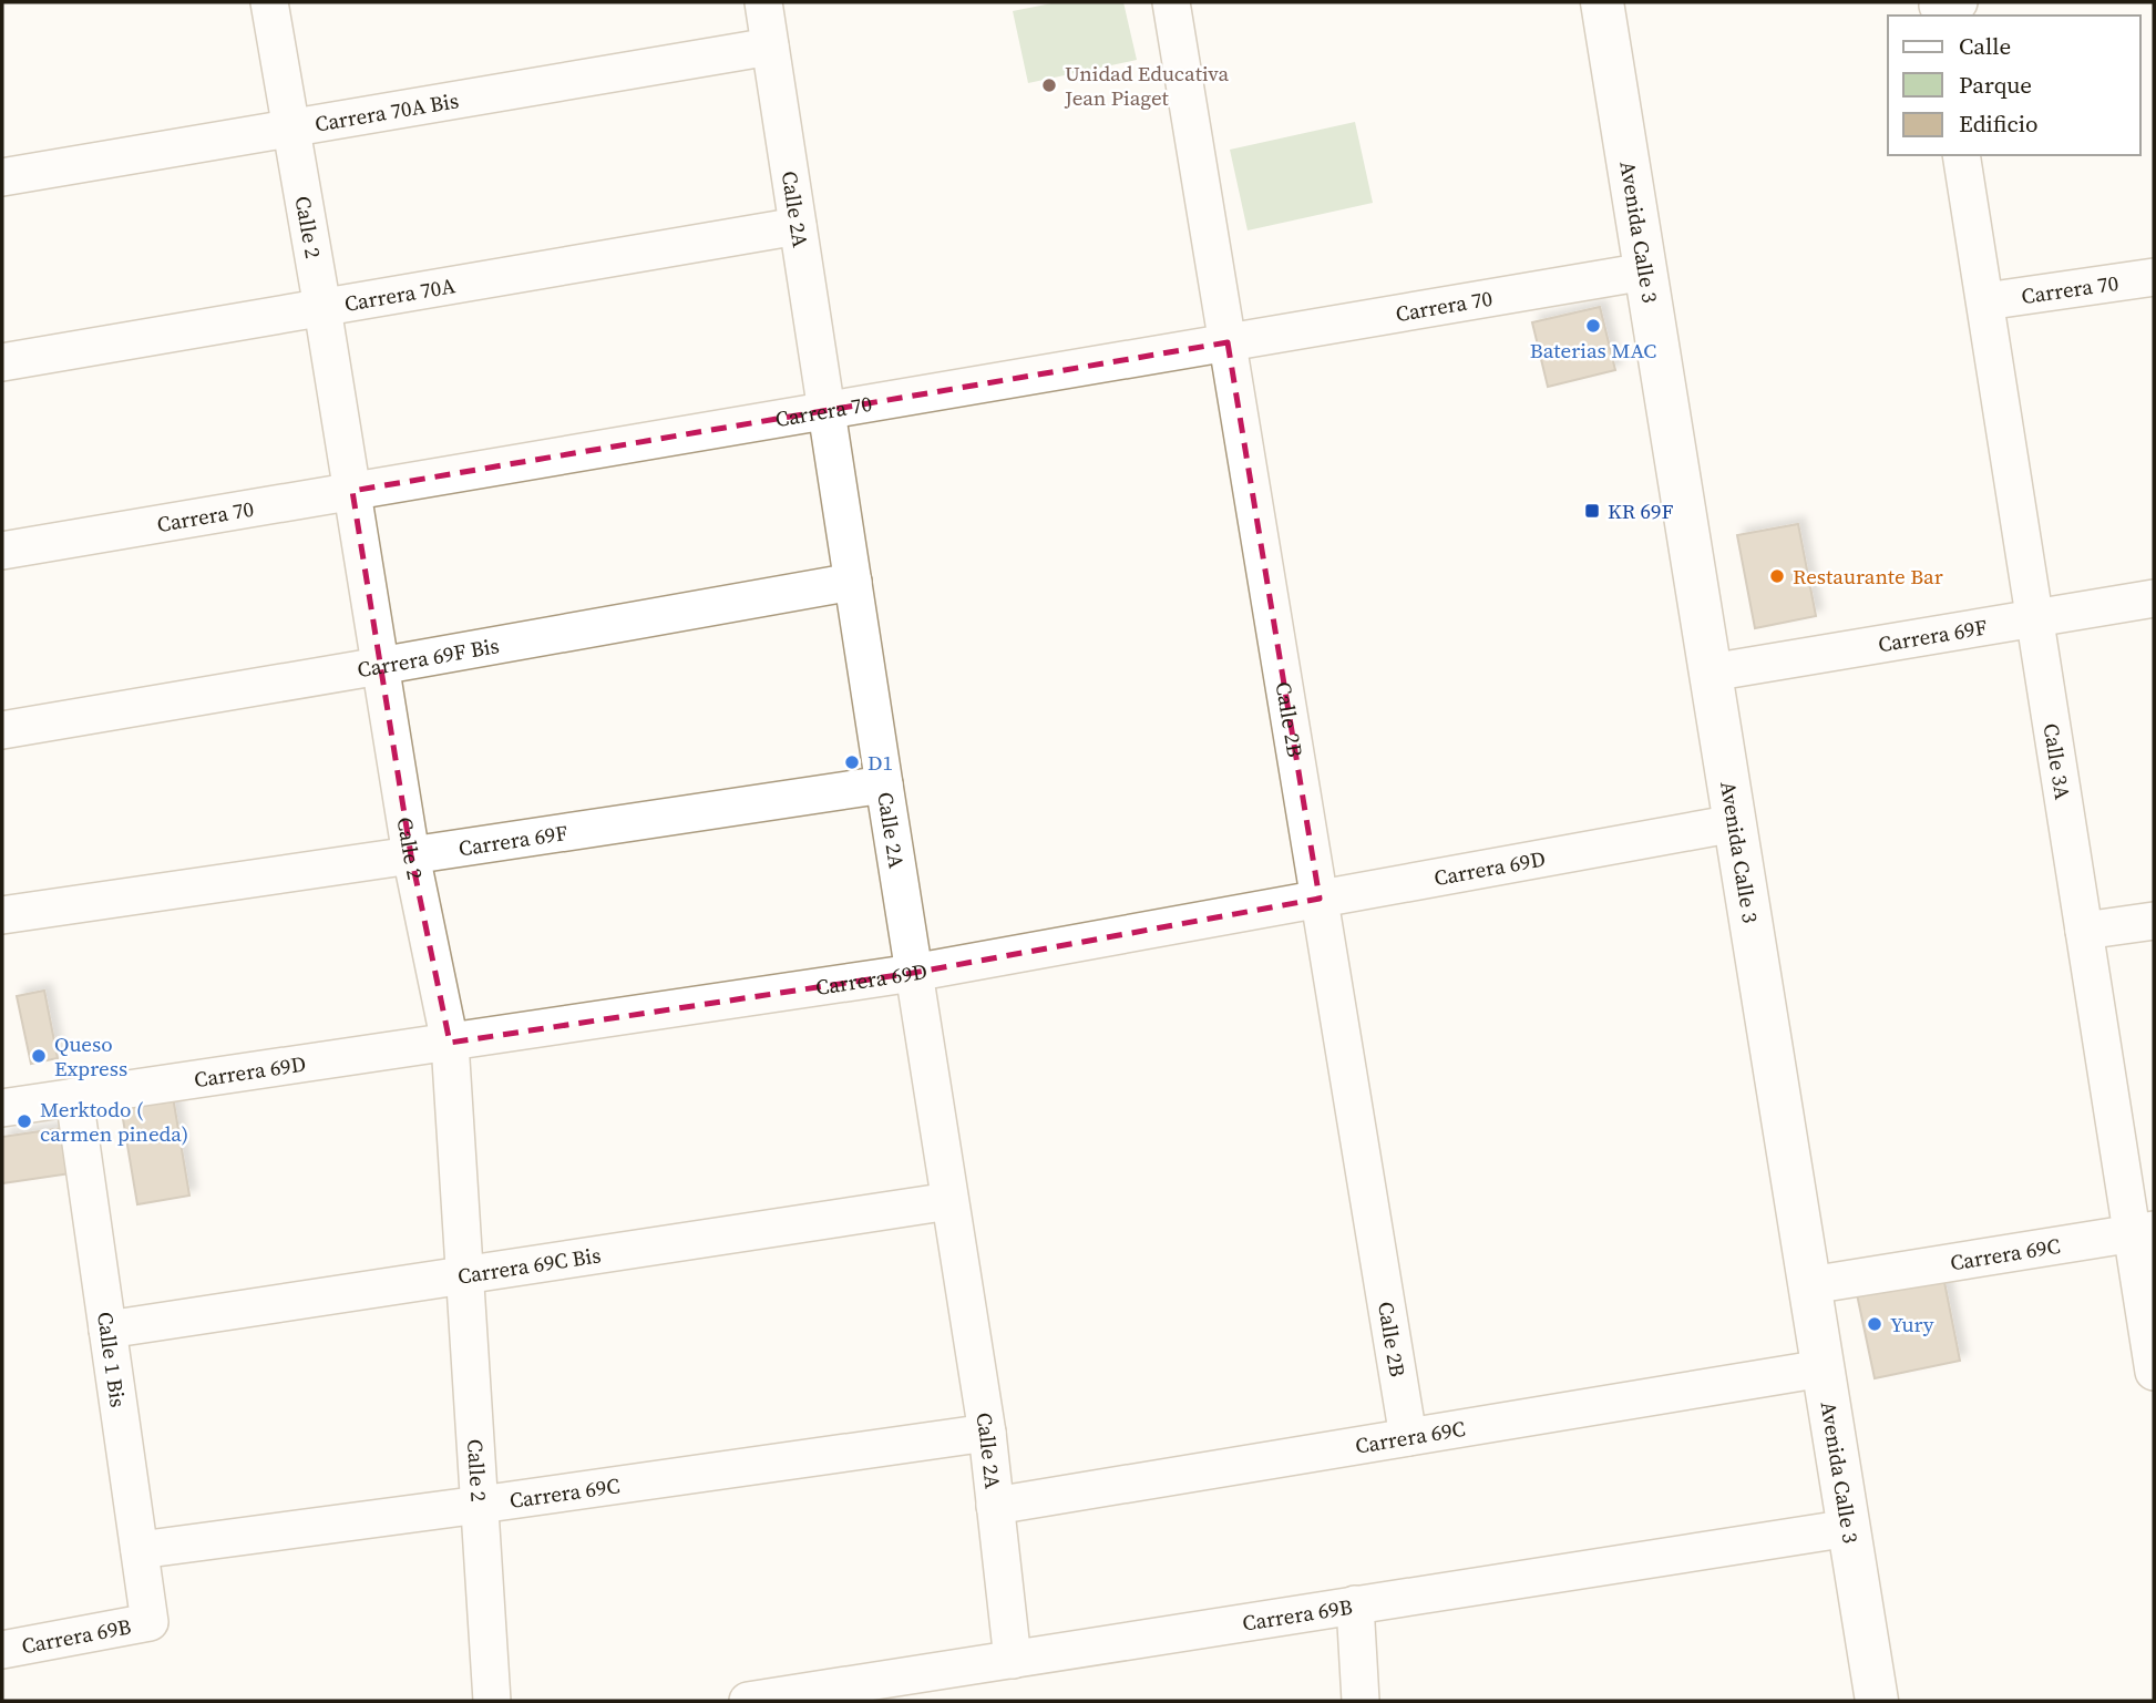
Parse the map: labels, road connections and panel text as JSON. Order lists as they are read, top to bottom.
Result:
{
  "streets": {
    "street": [
      "Carrera 70A Bis",
      "Calle 2A",
      "Calle 2",
      "Avenida Calle 3",
      "Carrera 70",
      "Carrera 70A",
      "Carrera 69F",
      "Carrera 69F Bis",
      "Calle 2B",
      "Calle 3A",
      "Carrera 69D",
      "Carrera 69C",
      "Carrera 69C Bis",
      "Calle 1 Bis",
      "Carrera 69B"
    ]
  },
  "crossings": [
    ["Carrera 70A Bis", "Calle 2A"],
    ["Carrera 70A Bis", "Calle 2"],
    ["Calle 2A", "Carrera 70"],
    ["Calle 2A", "Carrera 70A"],
    ["Calle 2A", "Carrera 69F"],
    ["Calle 2A", "Carrera 69F Bis"],
    ["Calle 2A", "Carrera 69D"],
    ["Calle 2A", "Carrera 69C"],
    ["Calle 2A", "Carrera 69C Bis"],
    ["Calle 2A", "Carrera 69B"],
    ["Calle 2", "Carrera 70"],
    ["Calle 2", "Carrera 70A"],
    ["Calle 2", "Carrera 69F"],
    ["Calle 2", "Carrera 69F Bis"],
    ["Calle 2", "Carrera 69D"],
    ["Calle 2", "Carrera 69C"],
    ["Calle 2", "Carrera 69C Bis"],
    ["Avenida Calle 3", "Carrera 70"],
    ["Avenida Calle 3", "Carrera 69F"],
    ["Avenida Calle 3", "Carrera 69D"],
    ["Avenida Calle 3", "Carrera 69C"],
    ["Avenida Calle 3", "Carrera 69B"],
    ["Carrera 70", "Calle 2B"],
    ["Carrera 70", "Calle 3A"],
    ["Carrera 69F", "Calle 3A"],
    ["Calle 2B", "Carrera 69D"],
    ["Calle 2B", "Carrera 69C"],
    ["Calle 3A", "Carrera 69C"],
    ["Carrera 69D", "Calle 1 Bis"],
    ["Carrera 69C", "Calle 1 Bis"],
    ["Carrera 69C Bis", "Calle 1 Bis"],
    ["Calle 1 Bis", "Carrera 69B"]
  ],
  "places": {
    "other": [
      "Unidad Educativa Jean Piaget",
      "Baterias MAC",
      "Restaurante Bar",
      "D1",
      "Queso Express",
      "Merktodo ( carmen pineda)",
      "Yury"
    ],
    "transit": ["KR 69F"]
  },
  "legend": ["Calle", "Parque", "Edificio"]
}
